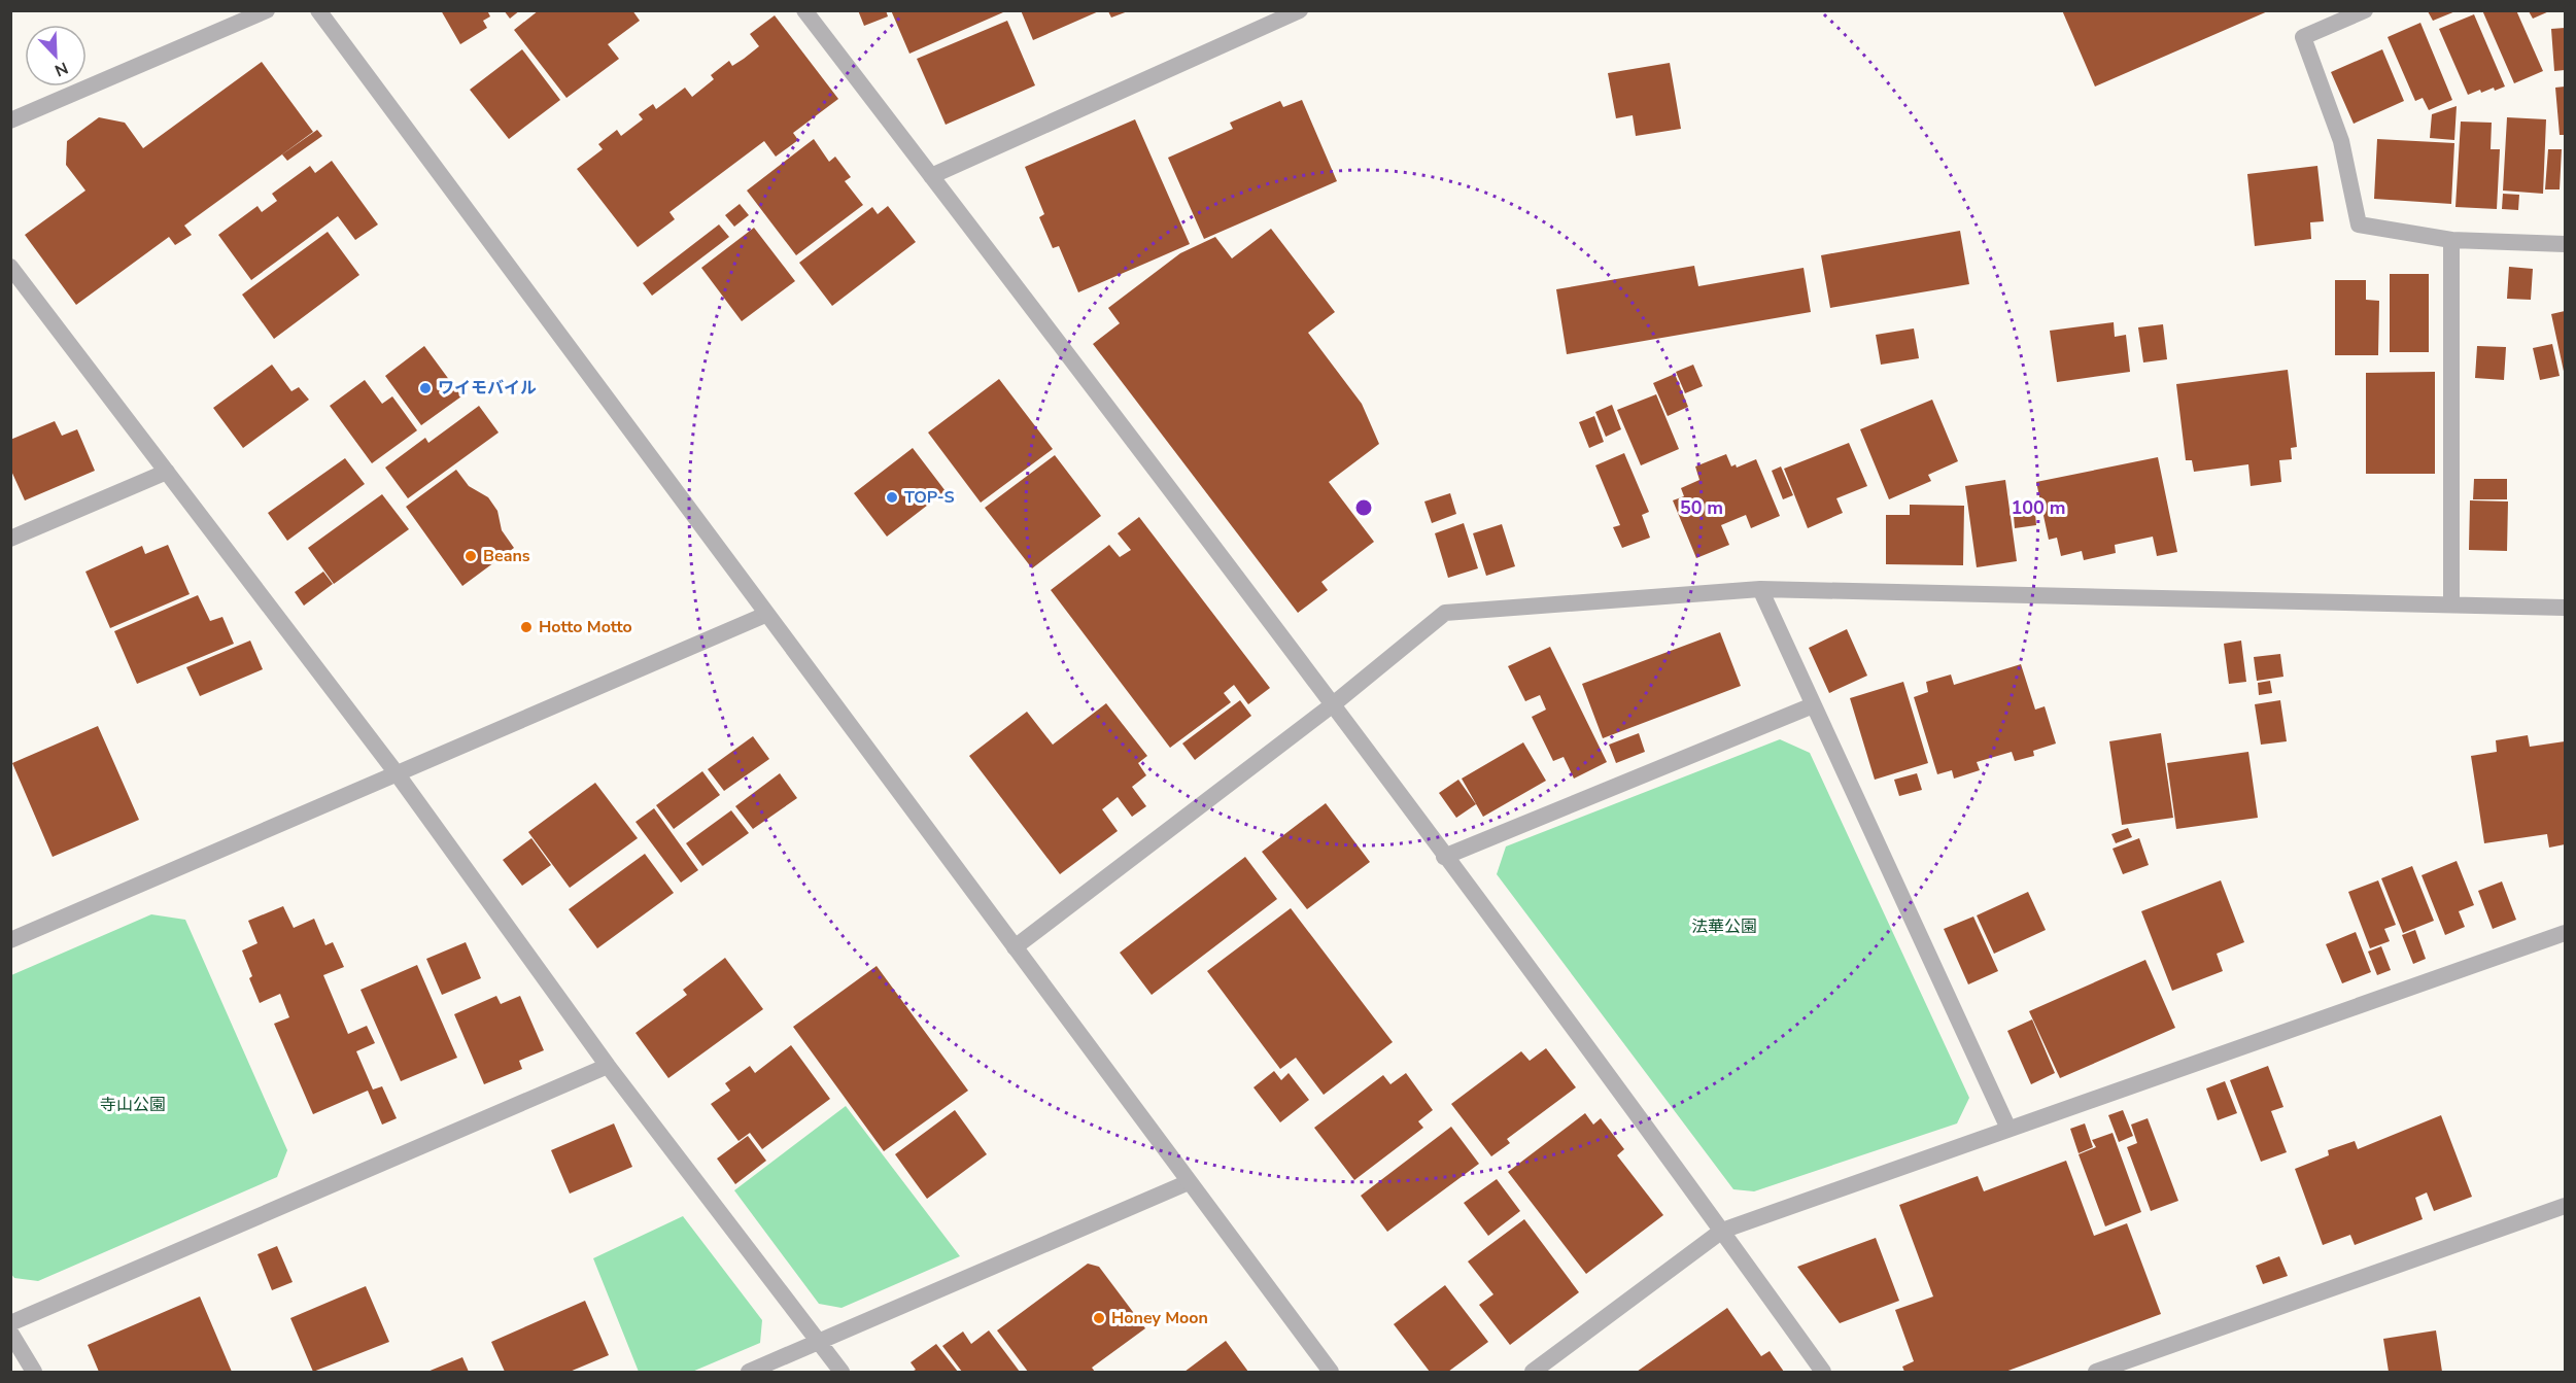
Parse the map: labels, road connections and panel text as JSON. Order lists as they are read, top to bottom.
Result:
{
  "parks": ["法華公園", "寺山公園"],
  "places": [
    "ワイモバイル",
    "TOP-S",
    "Beans",
    "Hotto Motto",
    "Honey Moon"
  ],
  "north": "bottom right",
  "rings": ["50 m", "100 m"]
}
